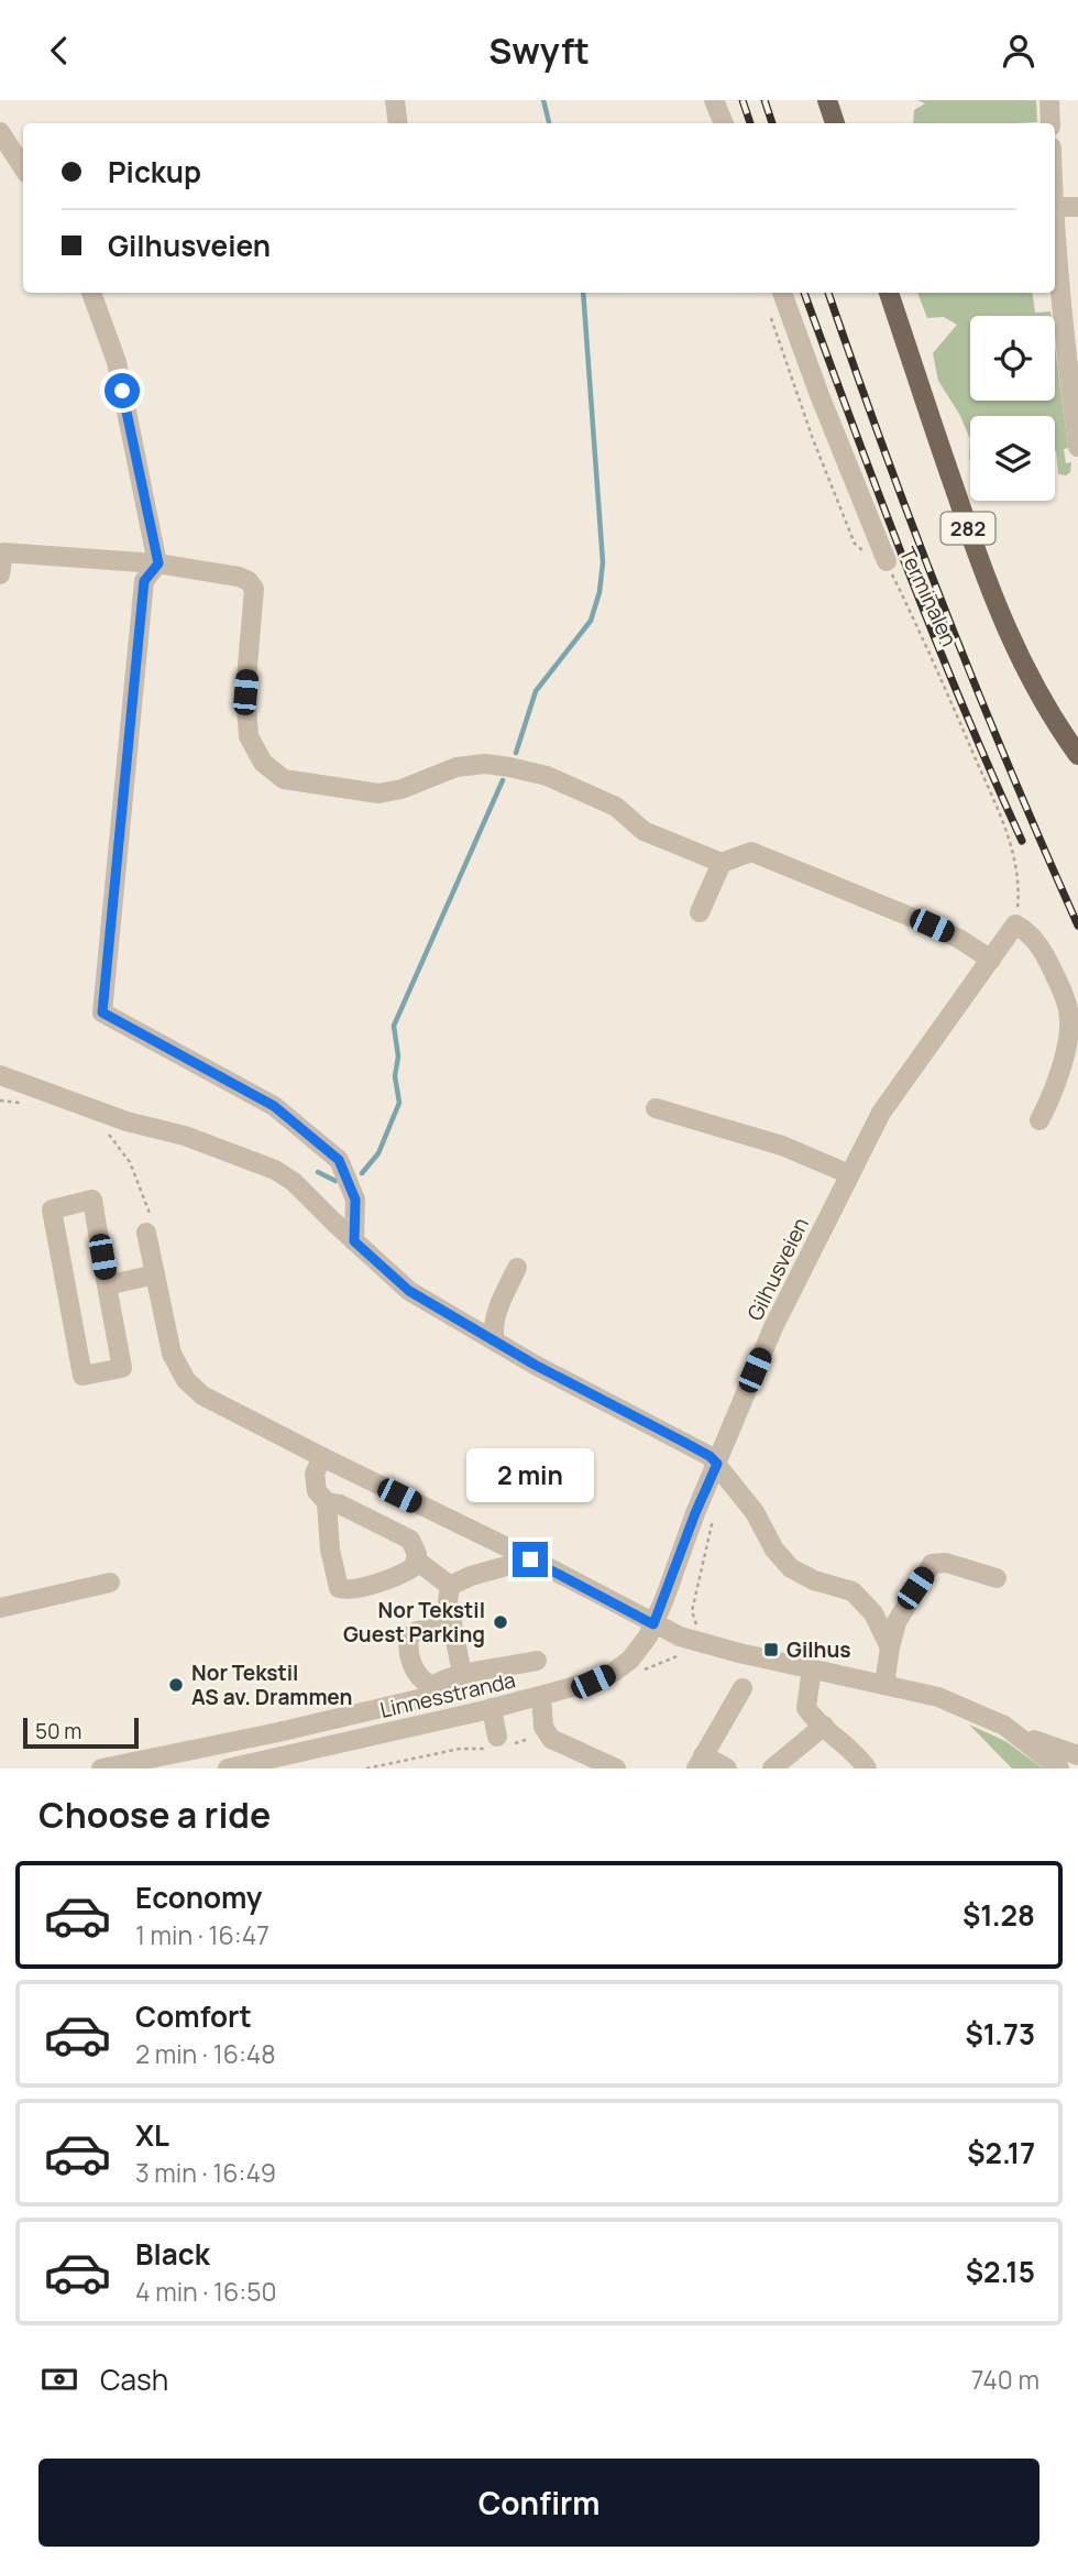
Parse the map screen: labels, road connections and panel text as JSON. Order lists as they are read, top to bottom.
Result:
{
  "streets": {
    "main road": ["282"],
    "street": ["Terminalen", "Gilhusveien", "Linnesstranda"]
  },
  "crossings": [
    ["Terminalen", "Gilhusveien"],
    ["Gilhusveien", "Linnesstranda"]
  ],
  "places": {
    "other": ["Nor Tekstil Guest Parking", "Nor Tekstil AS av. Drammen"],
    "transit": ["Gilhus"]
  },
  "scale_bar": "50 m",
  "page": {
    "header": "Swyft",
    "banner": ["Pickup", "Gilhusveien"],
    "bubble": "2 min",
    "scale": "50 m",
    "heading": "Choose a ride",
    "list": [
      {
        "name": "Economy",
        "note": "1 min · 16:47",
        "value": "$1.28"
      },
      {
        "name": "Comfort",
        "note": "2 min · 16:48",
        "value": "$1.73"
      },
      {
        "name": "XL",
        "note": "3 min · 16:49",
        "value": "$2.17"
      },
      {
        "name": "Black",
        "note": "4 min · 16:50",
        "value": "$2.15"
      }
    ],
    "pay": ["Cash", "740 m"],
    "buttons": "Confirm"
  }
}
